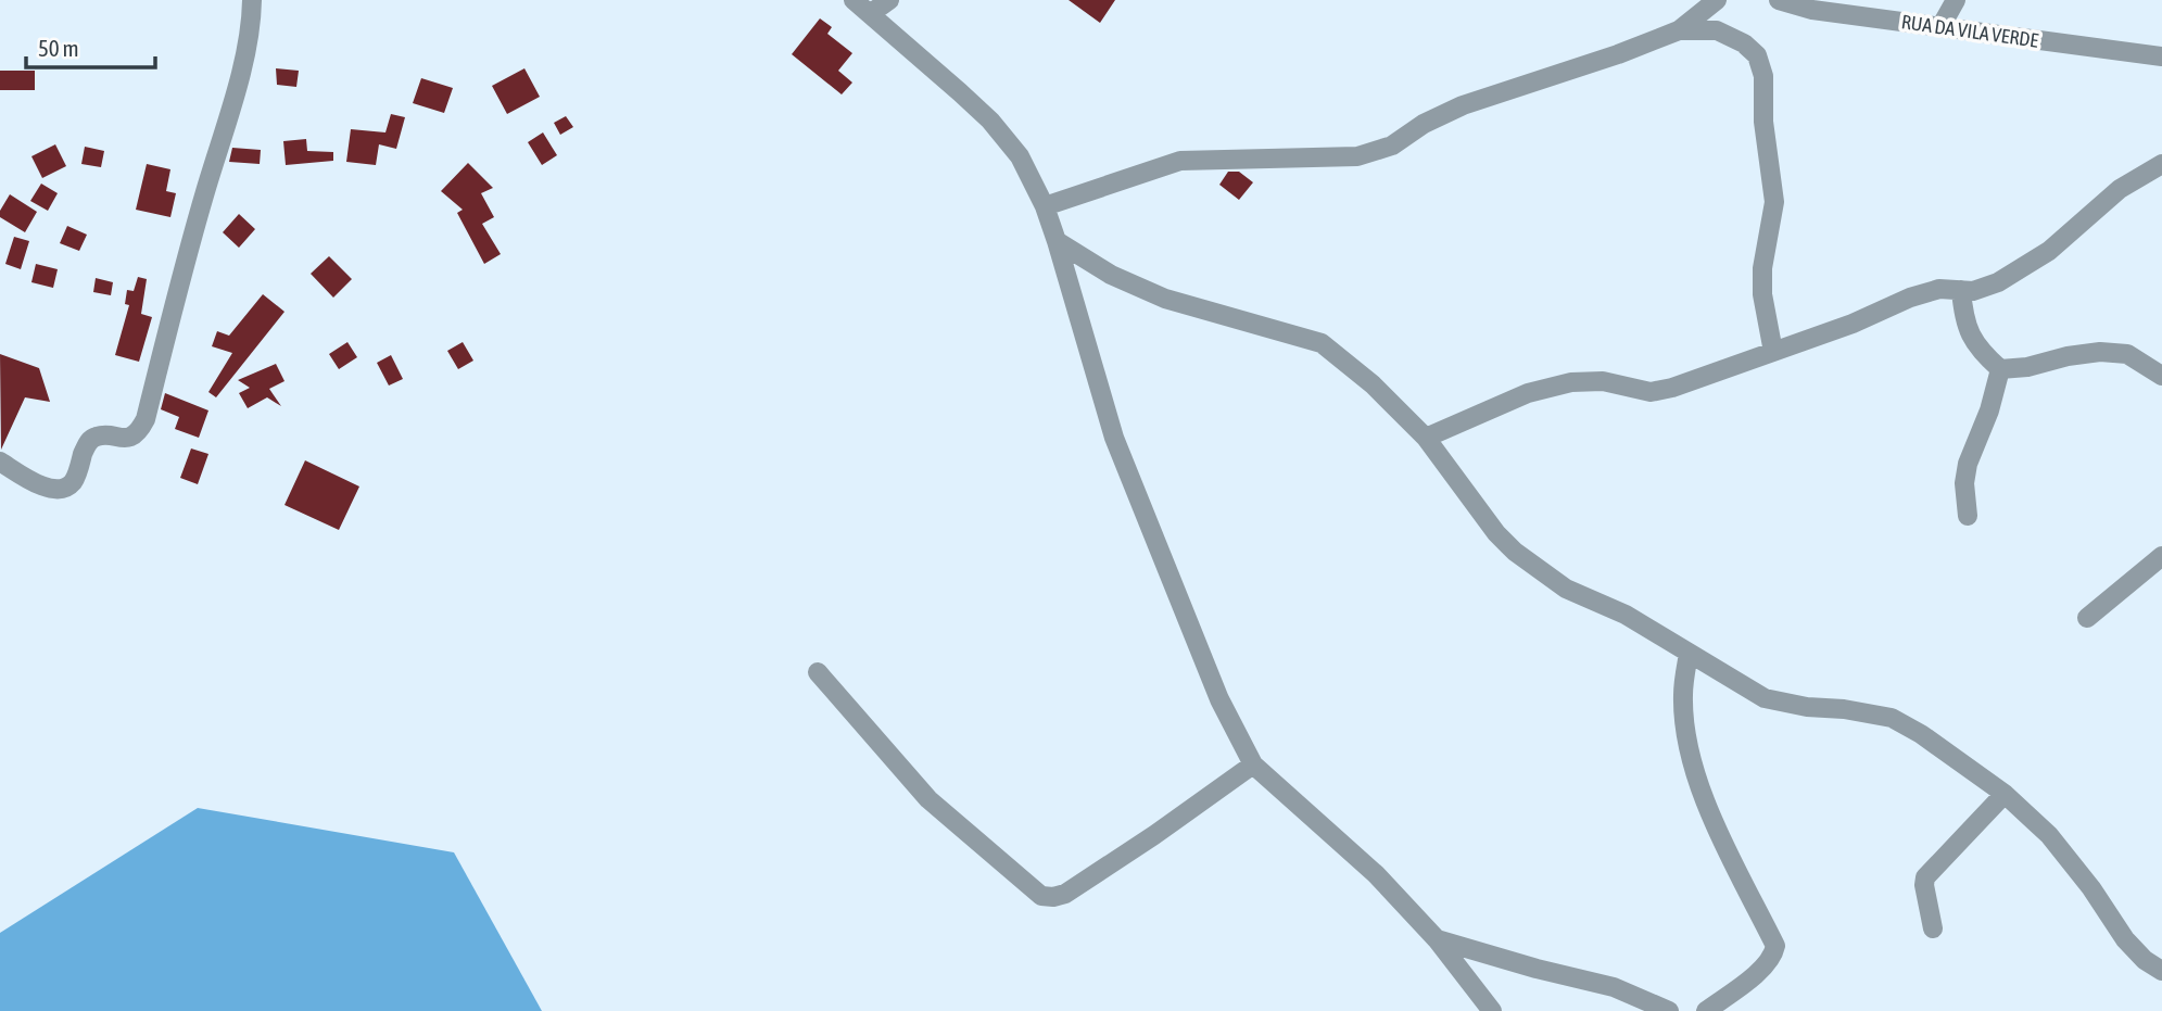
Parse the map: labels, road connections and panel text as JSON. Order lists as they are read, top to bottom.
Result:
{
  "streets": {
    "street": ["RUA DA VILA VERDE"]
  },
  "scale_bar": "50 m"
}
